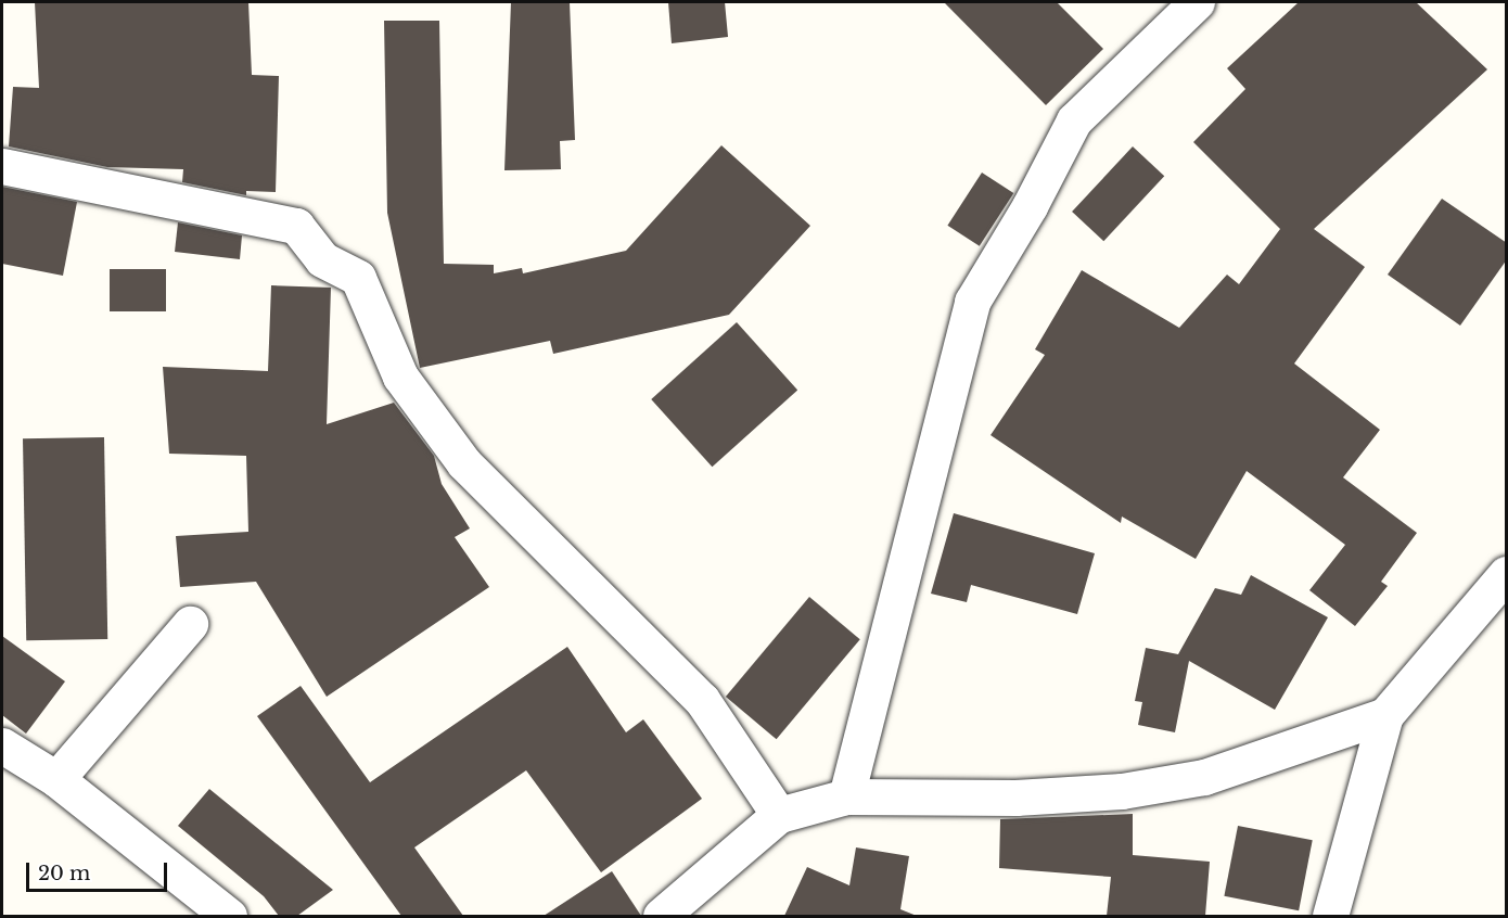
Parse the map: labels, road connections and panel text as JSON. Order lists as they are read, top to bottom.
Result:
{
  "scale_bar": "20 m"
}
